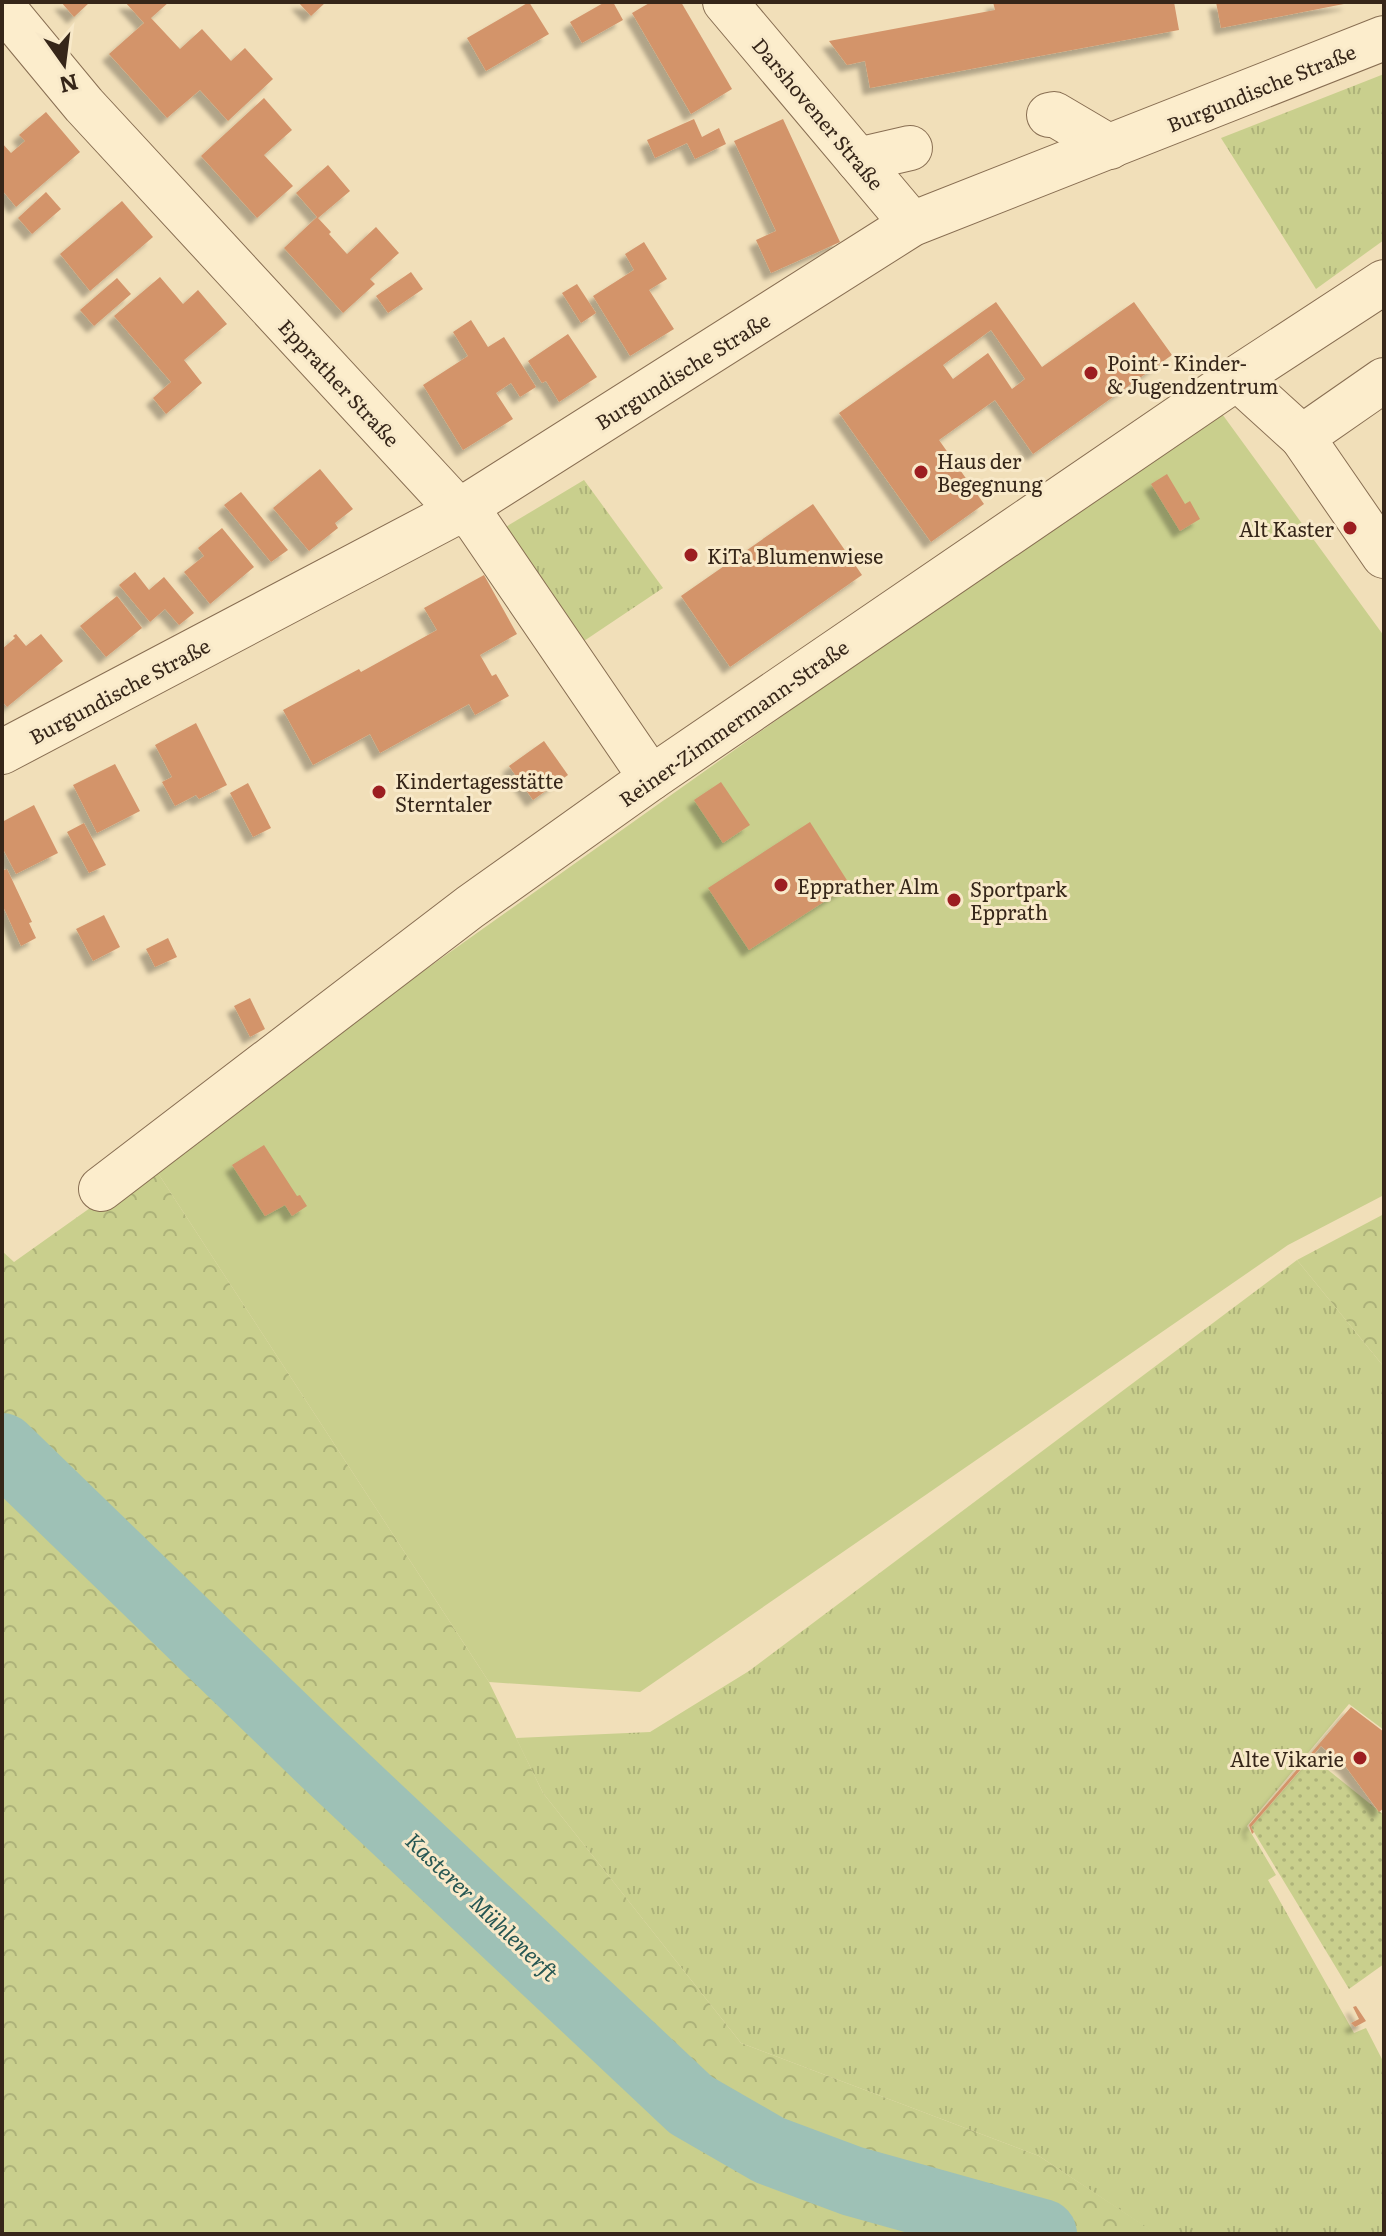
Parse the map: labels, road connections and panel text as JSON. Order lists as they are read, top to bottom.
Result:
{
  "streets": {
    "street": [
      "Burgundische Straße",
      "Darshovener Straße",
      "Epprather Straße",
      "Reiner-Zimmermann-Straße"
    ]
  },
  "crossings": [
    ["Burgundische Straße", "Darshovener Straße"],
    ["Burgundische Straße", "Epprather Straße"],
    ["Epprather Straße", "Reiner-Zimmermann-Straße"]
  ],
  "water": ["Kasterer Mühlenerft"],
  "places": [
    "Point - Kinder- & Jugendzentrum",
    "Haus der Begegnung",
    "Alt Kaster",
    "KiTa Blumenwiese",
    "Kindertagesstätte Sterntaler",
    "Epprather Alm",
    "Sportpark Epprath",
    "Alte Vikarie"
  ],
  "north": "bottom"
}
